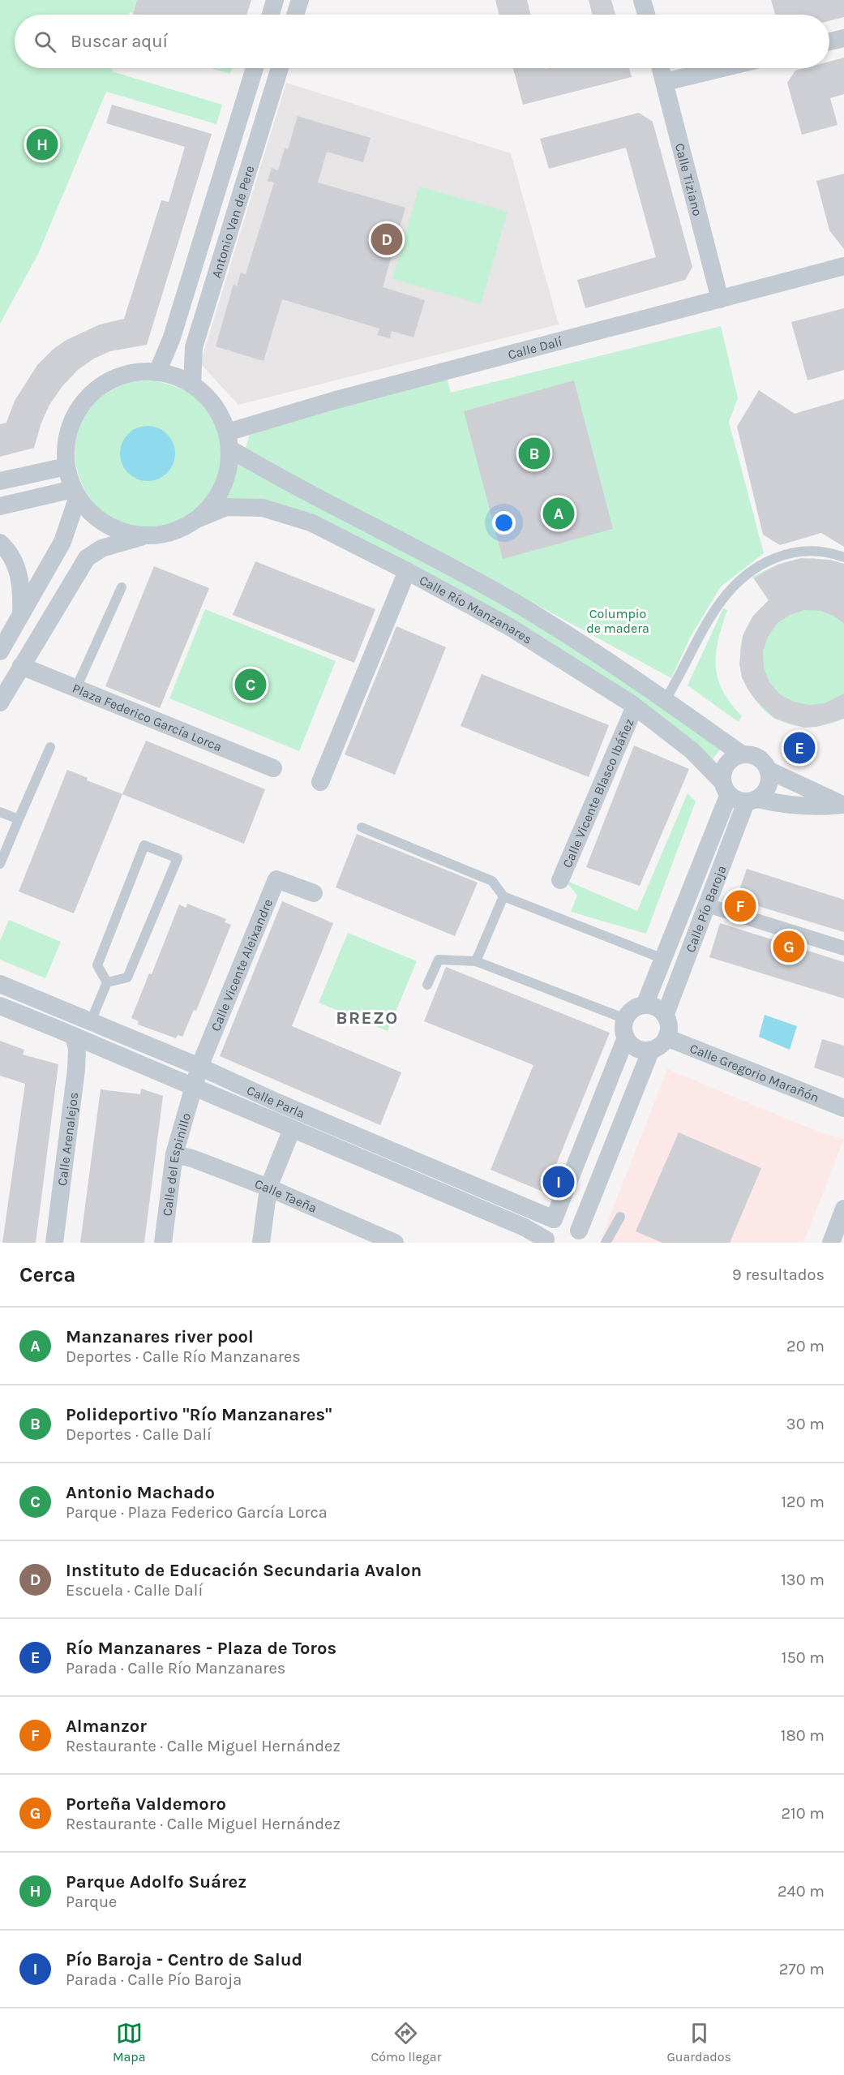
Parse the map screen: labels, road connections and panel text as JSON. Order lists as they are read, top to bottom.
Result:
{
  "streets": {
    "street": [
      "Calle Tiziano",
      "Antonio Van de Pere",
      "Calle Dalí",
      "Calle Río Manzanares",
      "Plaza Federico García Lorca",
      "Calle Vicente Blasco Ibáñez",
      "Calle Pío Baroja",
      "Calle Vicente Aleixandre",
      "Calle Gregorio Marañón",
      "Calle Parla",
      "Calle Arenalejos",
      "Calle del Espinillo",
      "Calle Taeña"
    ]
  },
  "crossings": [
    ["Calle Tiziano", "Calle Dalí"],
    ["Antonio Van de Pere", "Calle Dalí"],
    ["Antonio Van de Pere", "Calle Río Manzanares"],
    ["Calle Dalí", "Calle Río Manzanares"],
    ["Calle Río Manzanares", "Calle Vicente Blasco Ibáñez"],
    ["Calle Río Manzanares", "Calle Pío Baroja"],
    ["Calle Pío Baroja", "Calle Gregorio Marañón"],
    ["Calle Vicente Aleixandre", "Calle Parla"],
    ["Calle Vicente Aleixandre", "Calle del Espinillo"],
    ["Calle Parla", "Calle Arenalejos"],
    ["Calle Parla", "Calle del Espinillo"],
    ["Calle del Espinillo", "Calle Taeña"]
  ],
  "districts": ["BREZO"],
  "parks": ["Columpio de madera"],
  "page": {
    "search": "Buscar aquí",
    "pins": [
      "H",
      "D",
      "B",
      "A",
      "C",
      "E",
      "F",
      "G",
      "I"
    ],
    "heading": ["Cerca", "9 resultados"],
    "list": [
      {
        "mark": "A",
        "name": "Manzanares river pool",
        "note": "Deportes · Calle Río Manzanares",
        "value": "20 m"
      },
      {
        "mark": "B",
        "name": "Polideportivo \"Río Manzanares\"",
        "note": "Deportes · Calle Dalí",
        "value": "30 m"
      },
      {
        "mark": "C",
        "name": "Antonio Machado",
        "note": "Parque · Plaza Federico García Lorca",
        "value": "120 m"
      },
      {
        "mark": "D",
        "name": "Instituto de Educación Secundaria Avalon",
        "note": "Escuela · Calle Dalí",
        "value": "130 m"
      },
      {
        "mark": "E",
        "name": "Río Manzanares - Plaza de Toros",
        "note": "Parada · Calle Río Manzanares",
        "value": "150 m"
      },
      {
        "mark": "F",
        "name": "Almanzor",
        "note": "Restaurante · Calle Miguel Hernández",
        "value": "180 m"
      },
      {
        "mark": "G",
        "name": "Porteña Valdemoro",
        "note": "Restaurante · Calle Miguel Hernández",
        "value": "210 m"
      },
      {
        "mark": "H",
        "name": "Parque Adolfo Suárez",
        "note": "Parque",
        "value": "240 m"
      },
      {
        "mark": "I",
        "name": "Pío Baroja - Centro de Salud",
        "note": "Parada · Calle Pío Baroja",
        "value": "270 m"
      }
    ],
    "nav": ["Mapa", "Cómo llegar", "Guardados"]
  }
}
